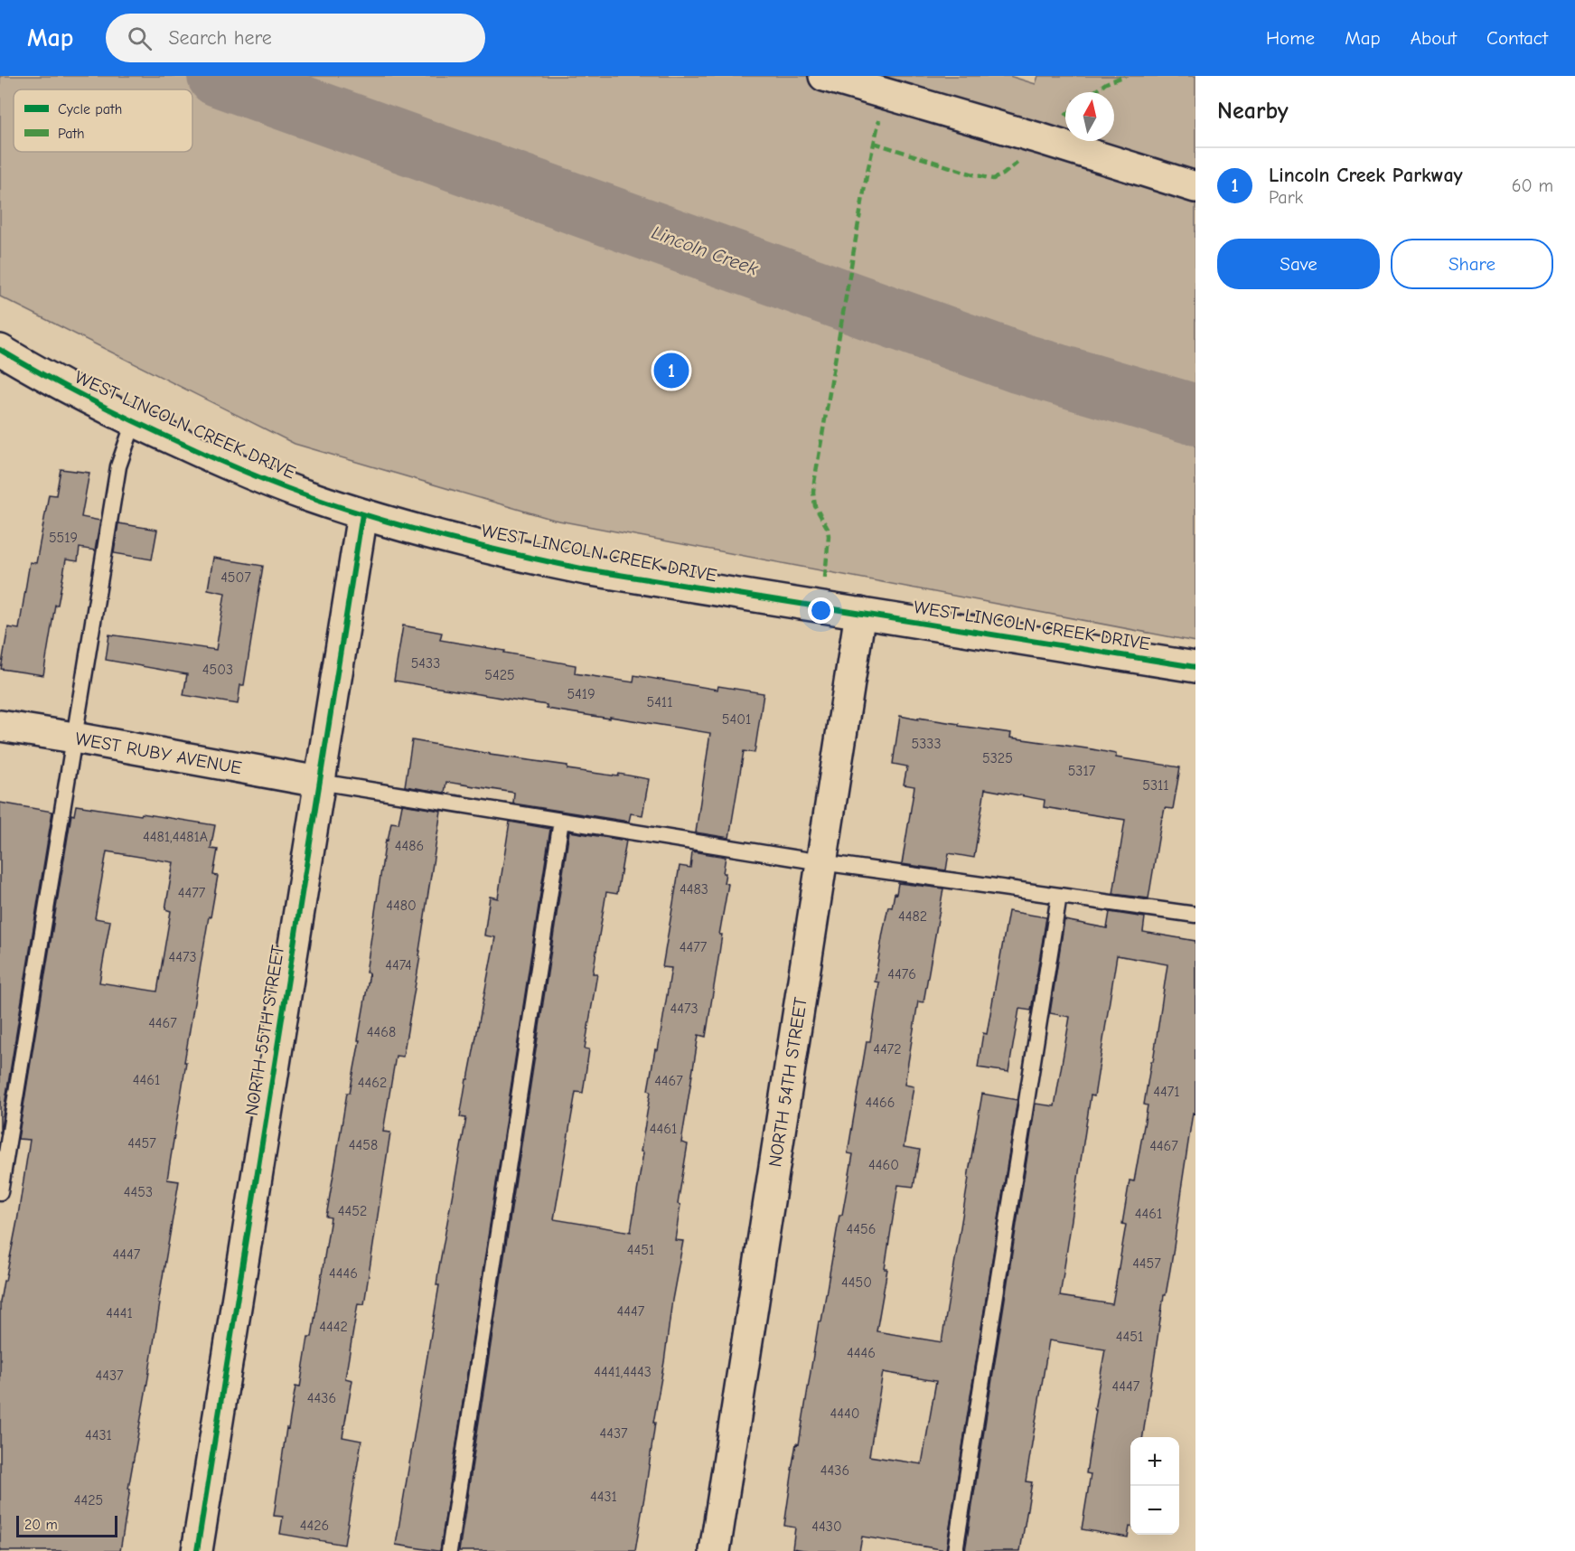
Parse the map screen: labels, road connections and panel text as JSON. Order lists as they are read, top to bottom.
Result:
{
  "streets": {
    "street": [
      "WEST LINCOLN CREEK DRIVE",
      "WEST RUBY AVENUE",
      "NORTH 55TH STREET",
      "NORTH 54TH STREET"
    ]
  },
  "crossings": [
    ["WEST LINCOLN CREEK DRIVE", "NORTH 55TH STREET"],
    ["WEST LINCOLN CREEK DRIVE", "NORTH 54TH STREET"],
    ["WEST RUBY AVENUE", "NORTH 55TH STREET"]
  ],
  "water": ["Lincoln Creek"],
  "house_numbers": [
    "5519",
    "4507",
    "5433",
    "4503",
    "5425",
    "5419",
    "5411",
    "5401",
    "5333",
    "5325",
    "5317",
    "5311",
    "4481,4481A",
    "4486",
    "4483",
    "4477",
    "4480",
    "4482",
    "4477",
    "4473",
    "4474",
    "4476",
    "4473",
    "4467",
    "4468",
    "4472",
    "4461",
    "4467",
    "4462",
    "4471",
    "4466",
    "4461",
    "4457",
    "4458",
    "4467",
    "4460",
    "4453",
    "4452",
    "4461",
    "4456",
    "4451",
    "4447",
    "4457",
    "4446",
    "4450",
    "4447",
    "4441",
    "4442",
    "4451",
    "4446",
    "4441,4443",
    "4437",
    "4447",
    "4436",
    "4440",
    "4437",
    "4431",
    "4436",
    "4431",
    "4425",
    "4426",
    "4430"
  ],
  "legend": ["Cycle path", "Path"],
  "scale_bar": "20 m",
  "north": "top",
  "page": {
    "header": "Map",
    "search": "Search here",
    "nav": [
      "Home",
      "Map",
      "About",
      "Contact"
    ],
    "heading": "Nearby",
    "list": [
      {
        "mark": "1",
        "name": "Lincoln Creek Parkway",
        "note": "Park",
        "value": "60 m"
      }
    ],
    "buttons": ["Save", "Share"],
    "pins": "1",
    "map_buttons": ["+", "−"],
    "scale": "20 m"
  }
}
